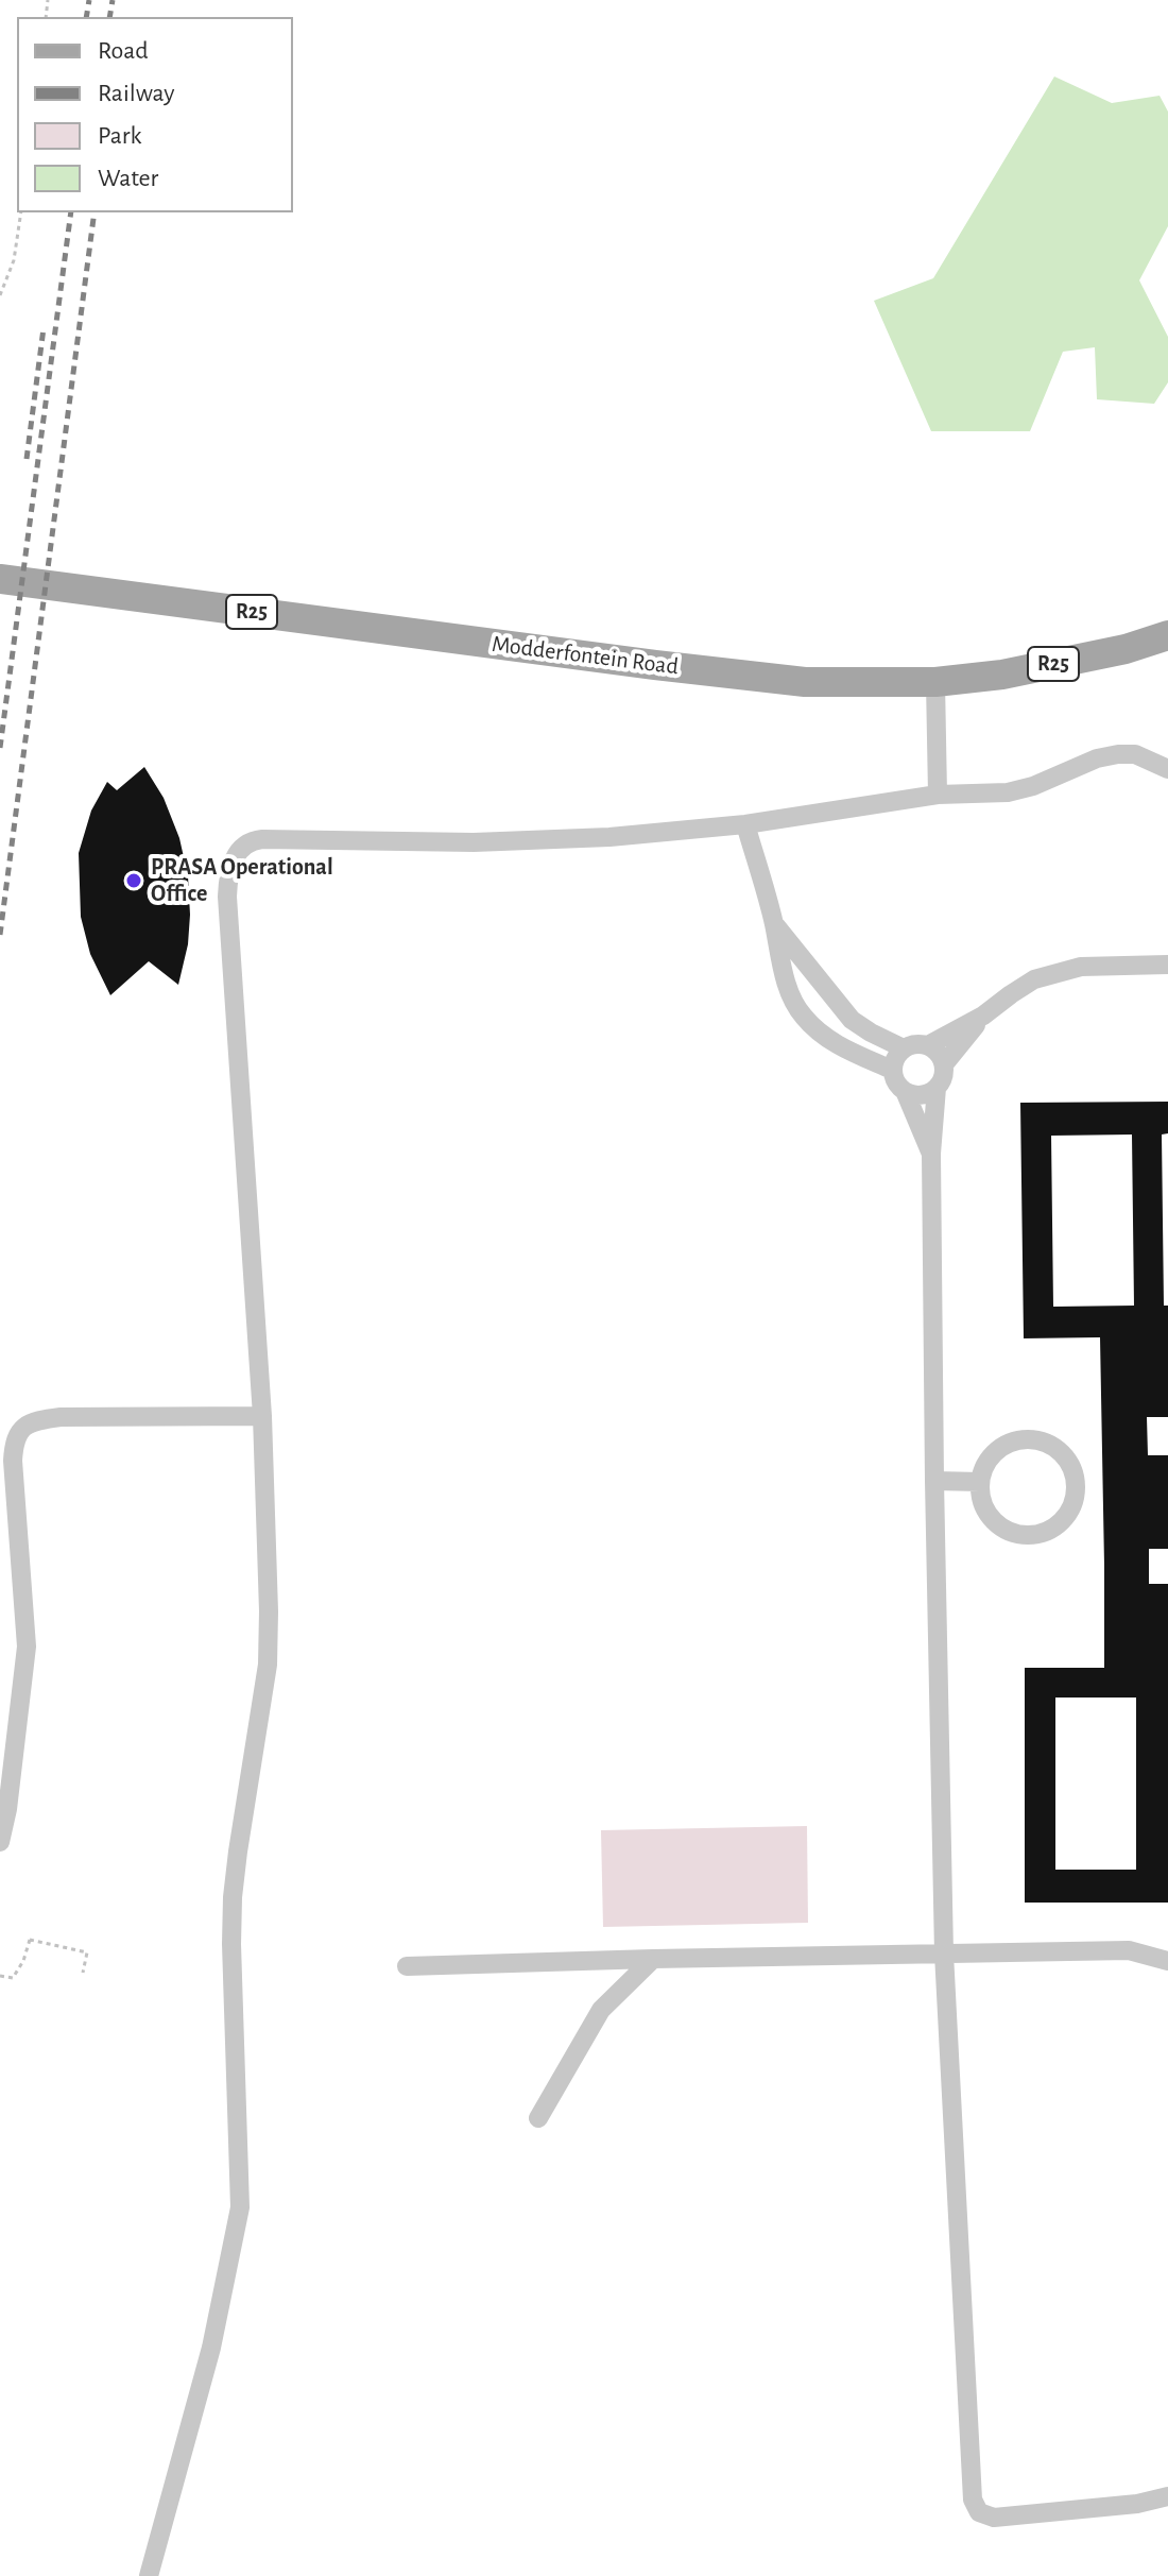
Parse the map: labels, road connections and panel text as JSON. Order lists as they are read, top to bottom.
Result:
{
  "streets": {
    "main road": ["R25", "Modderfontein Road"]
  },
  "places": ["PRASA Operational Office"],
  "legend": [
    "Road",
    "Railway",
    "Park",
    "Water"
  ]
}
